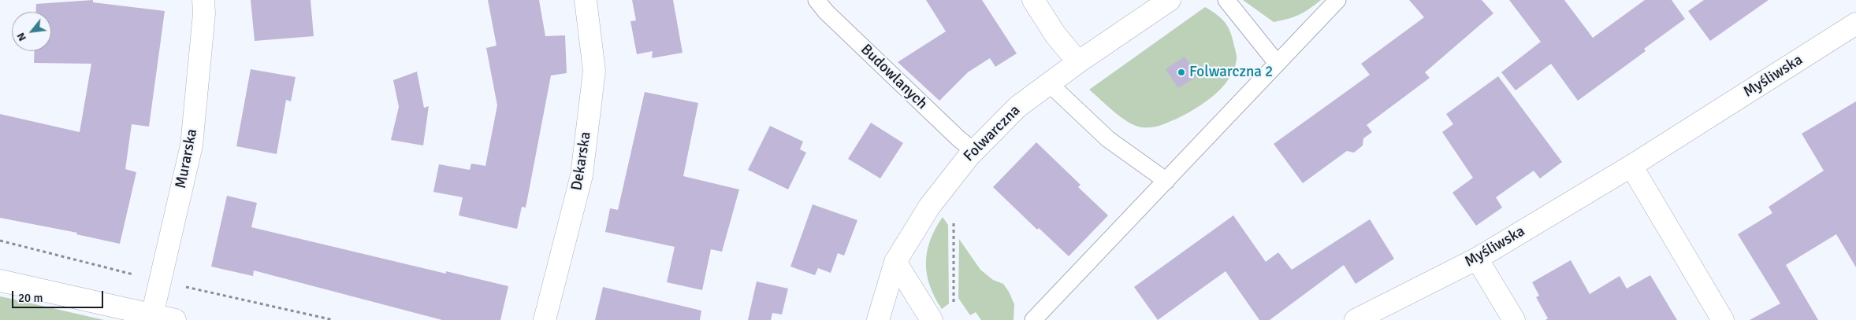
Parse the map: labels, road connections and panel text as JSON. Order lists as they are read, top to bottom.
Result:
{
  "streets": {
    "street": [
      "Myśliwska",
      "Folwarczna",
      "Murarska",
      "Dekarska"
    ],
    "lane": ["Budowlanych"]
  },
  "crossings": [
    ["Budowlanych", "Folwarczna"]
  ],
  "places": ["Folwarczna 2"],
  "scale_bar": "20 m",
  "north": "bottom left"
}
